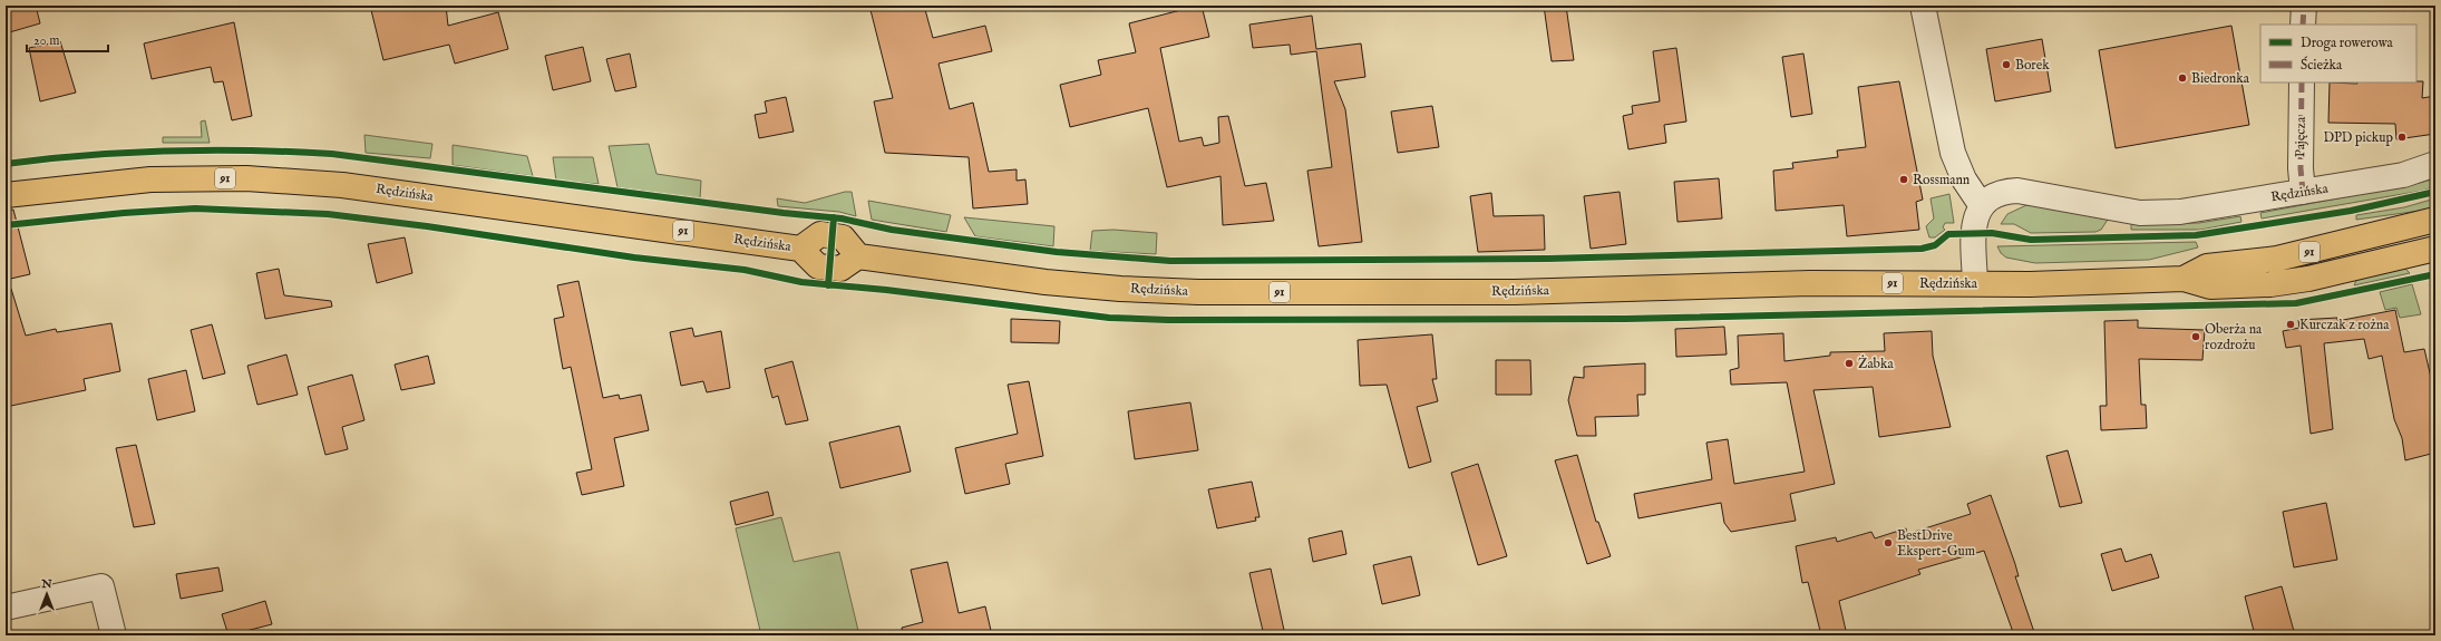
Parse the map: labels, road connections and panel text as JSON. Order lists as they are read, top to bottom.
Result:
{
  "streets": {
    "main road": ["91", "Rędzińska"],
    "street": ["Pajęcza"]
  },
  "crossings": [
    ["Pajęcza", "Rędzińska"]
  ],
  "places": [
    "Borek",
    "Biedronka",
    "DPD pickup",
    "Rossmann",
    "Kurczak z rożna",
    "Oberża na rozdrożu",
    "Żabka",
    "BestDrive Ekspert-Gum"
  ],
  "legend": ["Droga rowerowa", "Ścieżka"],
  "scale_bar": "20 m",
  "north": "top"
}
